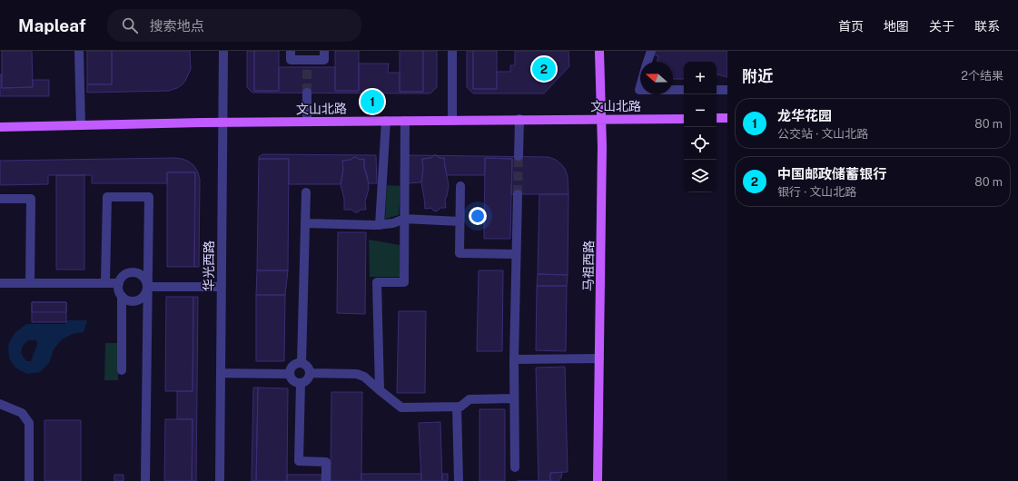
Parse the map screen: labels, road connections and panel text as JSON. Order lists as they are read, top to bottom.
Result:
{
  "streets": {
    "main road": ["文山北路", "马祖西路"],
    "street": ["华光西路"]
  },
  "crossings": [
    ["文山北路", "华光西路"],
    ["文山北路", "马祖西路"]
  ],
  "north": "left",
  "page": {
    "header": "Mapleaf",
    "search": "搜索地点",
    "nav": [
      "首页",
      "地图",
      "关于",
      "联系"
    ],
    "heading": ["附近", "2个结果"],
    "pins": ["2", "1"],
    "map_buttons": ["+", "−"],
    "list": [
      {
        "mark": "1",
        "name": "龙华花园",
        "note": "公交站 · 文山北路",
        "value": "80 m"
      },
      {
        "mark": "2",
        "name": "中国邮政储蓄银行",
        "note": "银行 · 文山北路",
        "value": "80 m"
      }
    ]
  }
}
